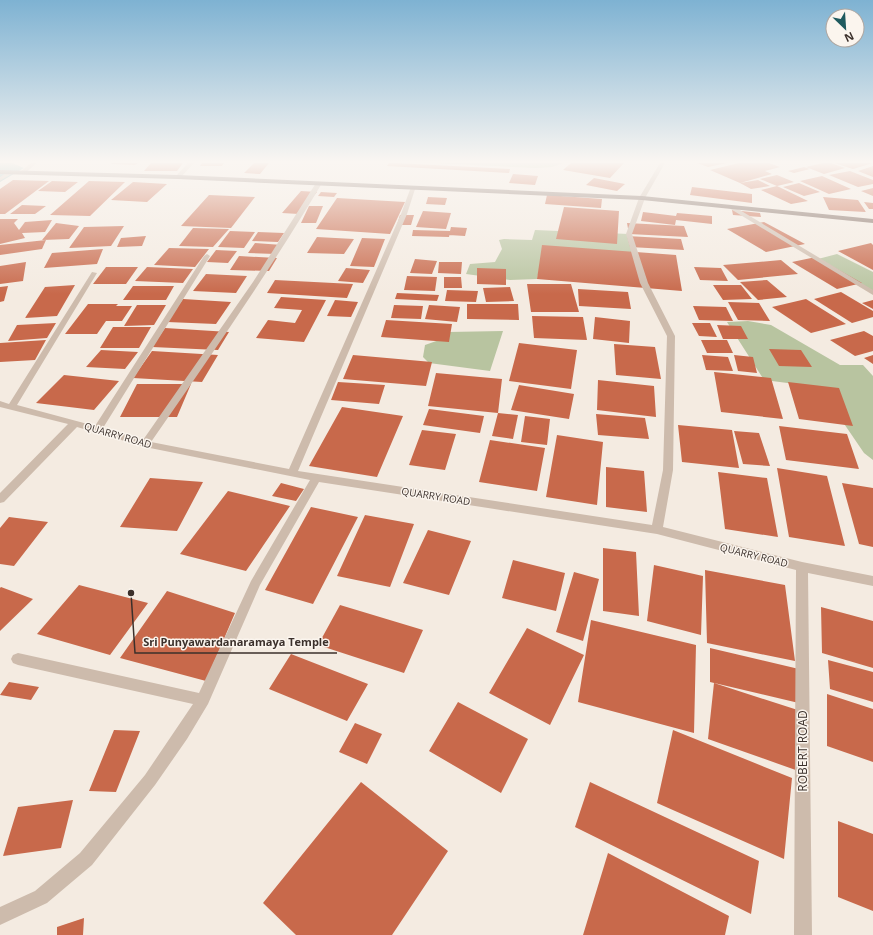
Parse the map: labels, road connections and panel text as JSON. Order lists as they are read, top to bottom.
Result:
{
  "streets": {
    "street": ["QUARRY ROAD", "ROBERT ROAD"]
  },
  "crossings": [
    ["QUARRY ROAD", "ROBERT ROAD"]
  ],
  "places": ["Sri Punyawardanaramaya Temple"],
  "north": "bottom right"
}
